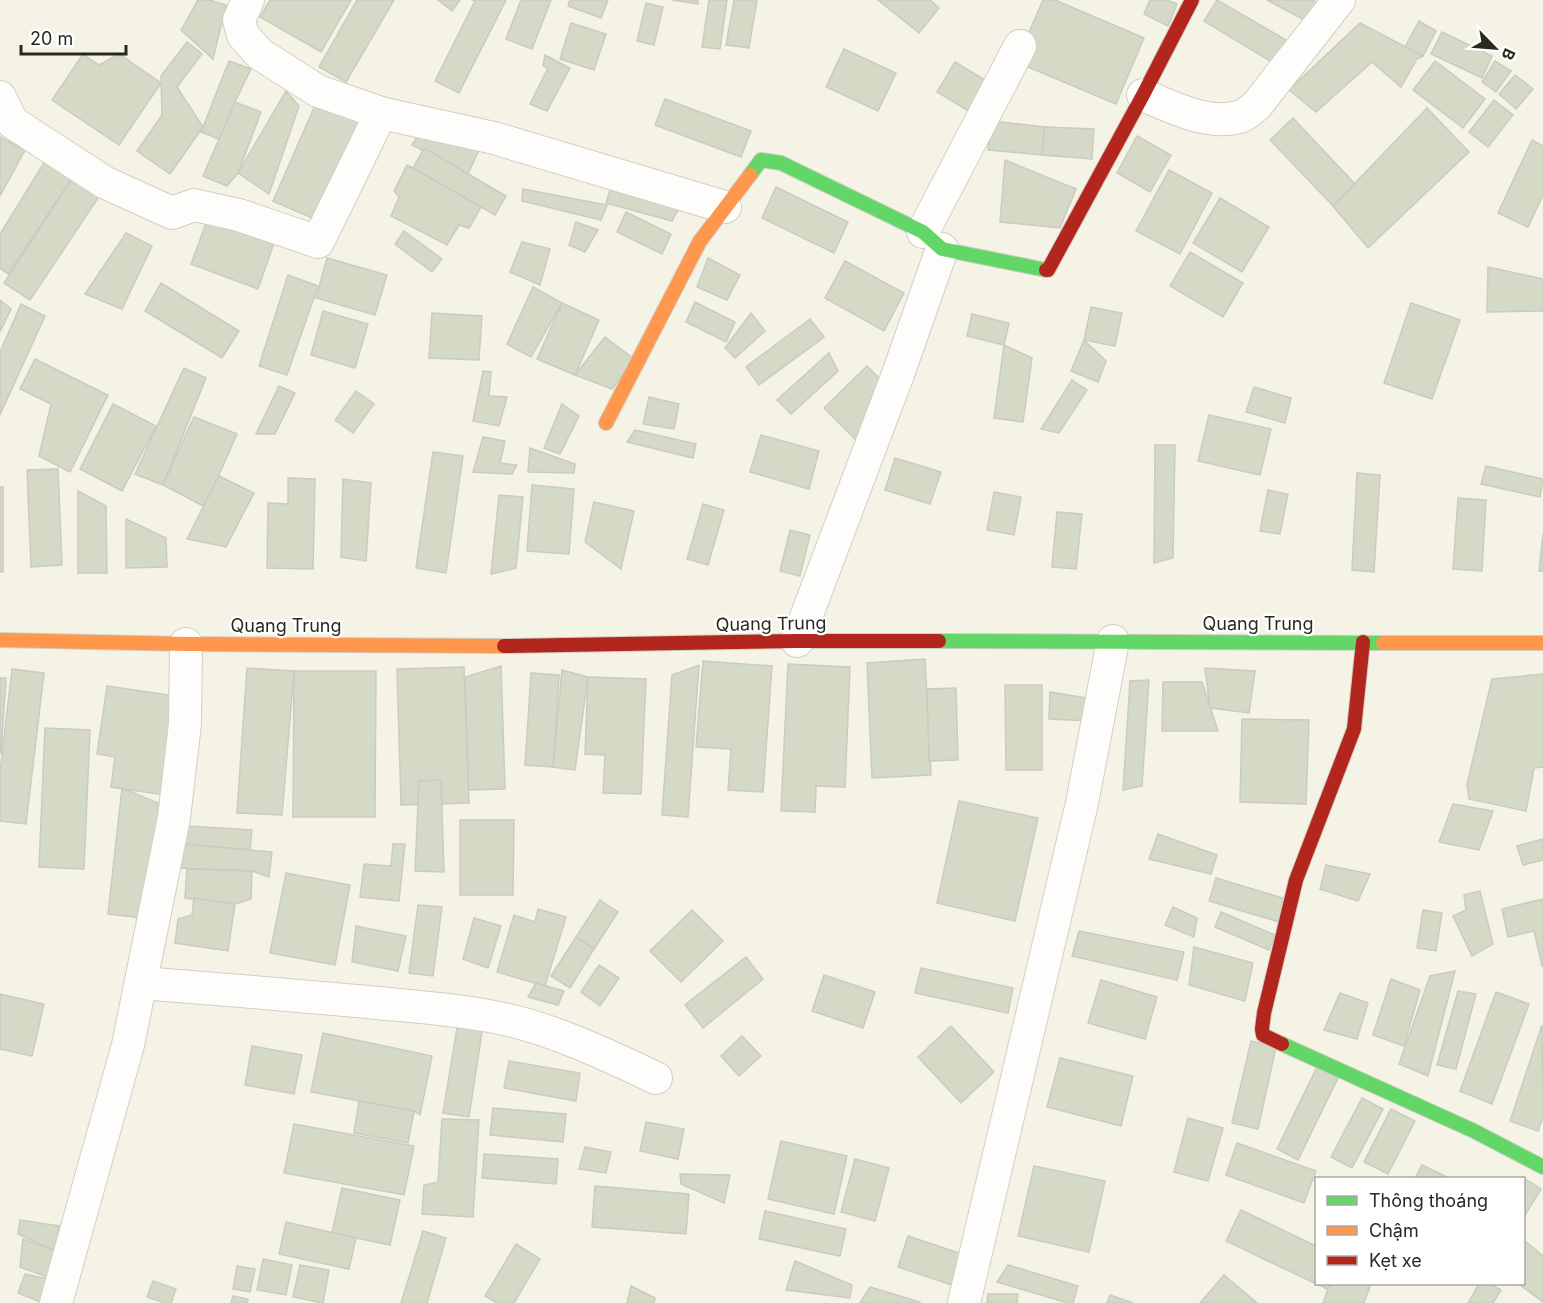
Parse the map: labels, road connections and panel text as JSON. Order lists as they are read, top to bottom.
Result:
{
  "streets": {
    "street": ["Quang Trung"]
  },
  "legend": ["Thông thoáng", "Chậm", "Kẹt xe"],
  "scale_bar": "20 m",
  "north": "bottom right"
}
